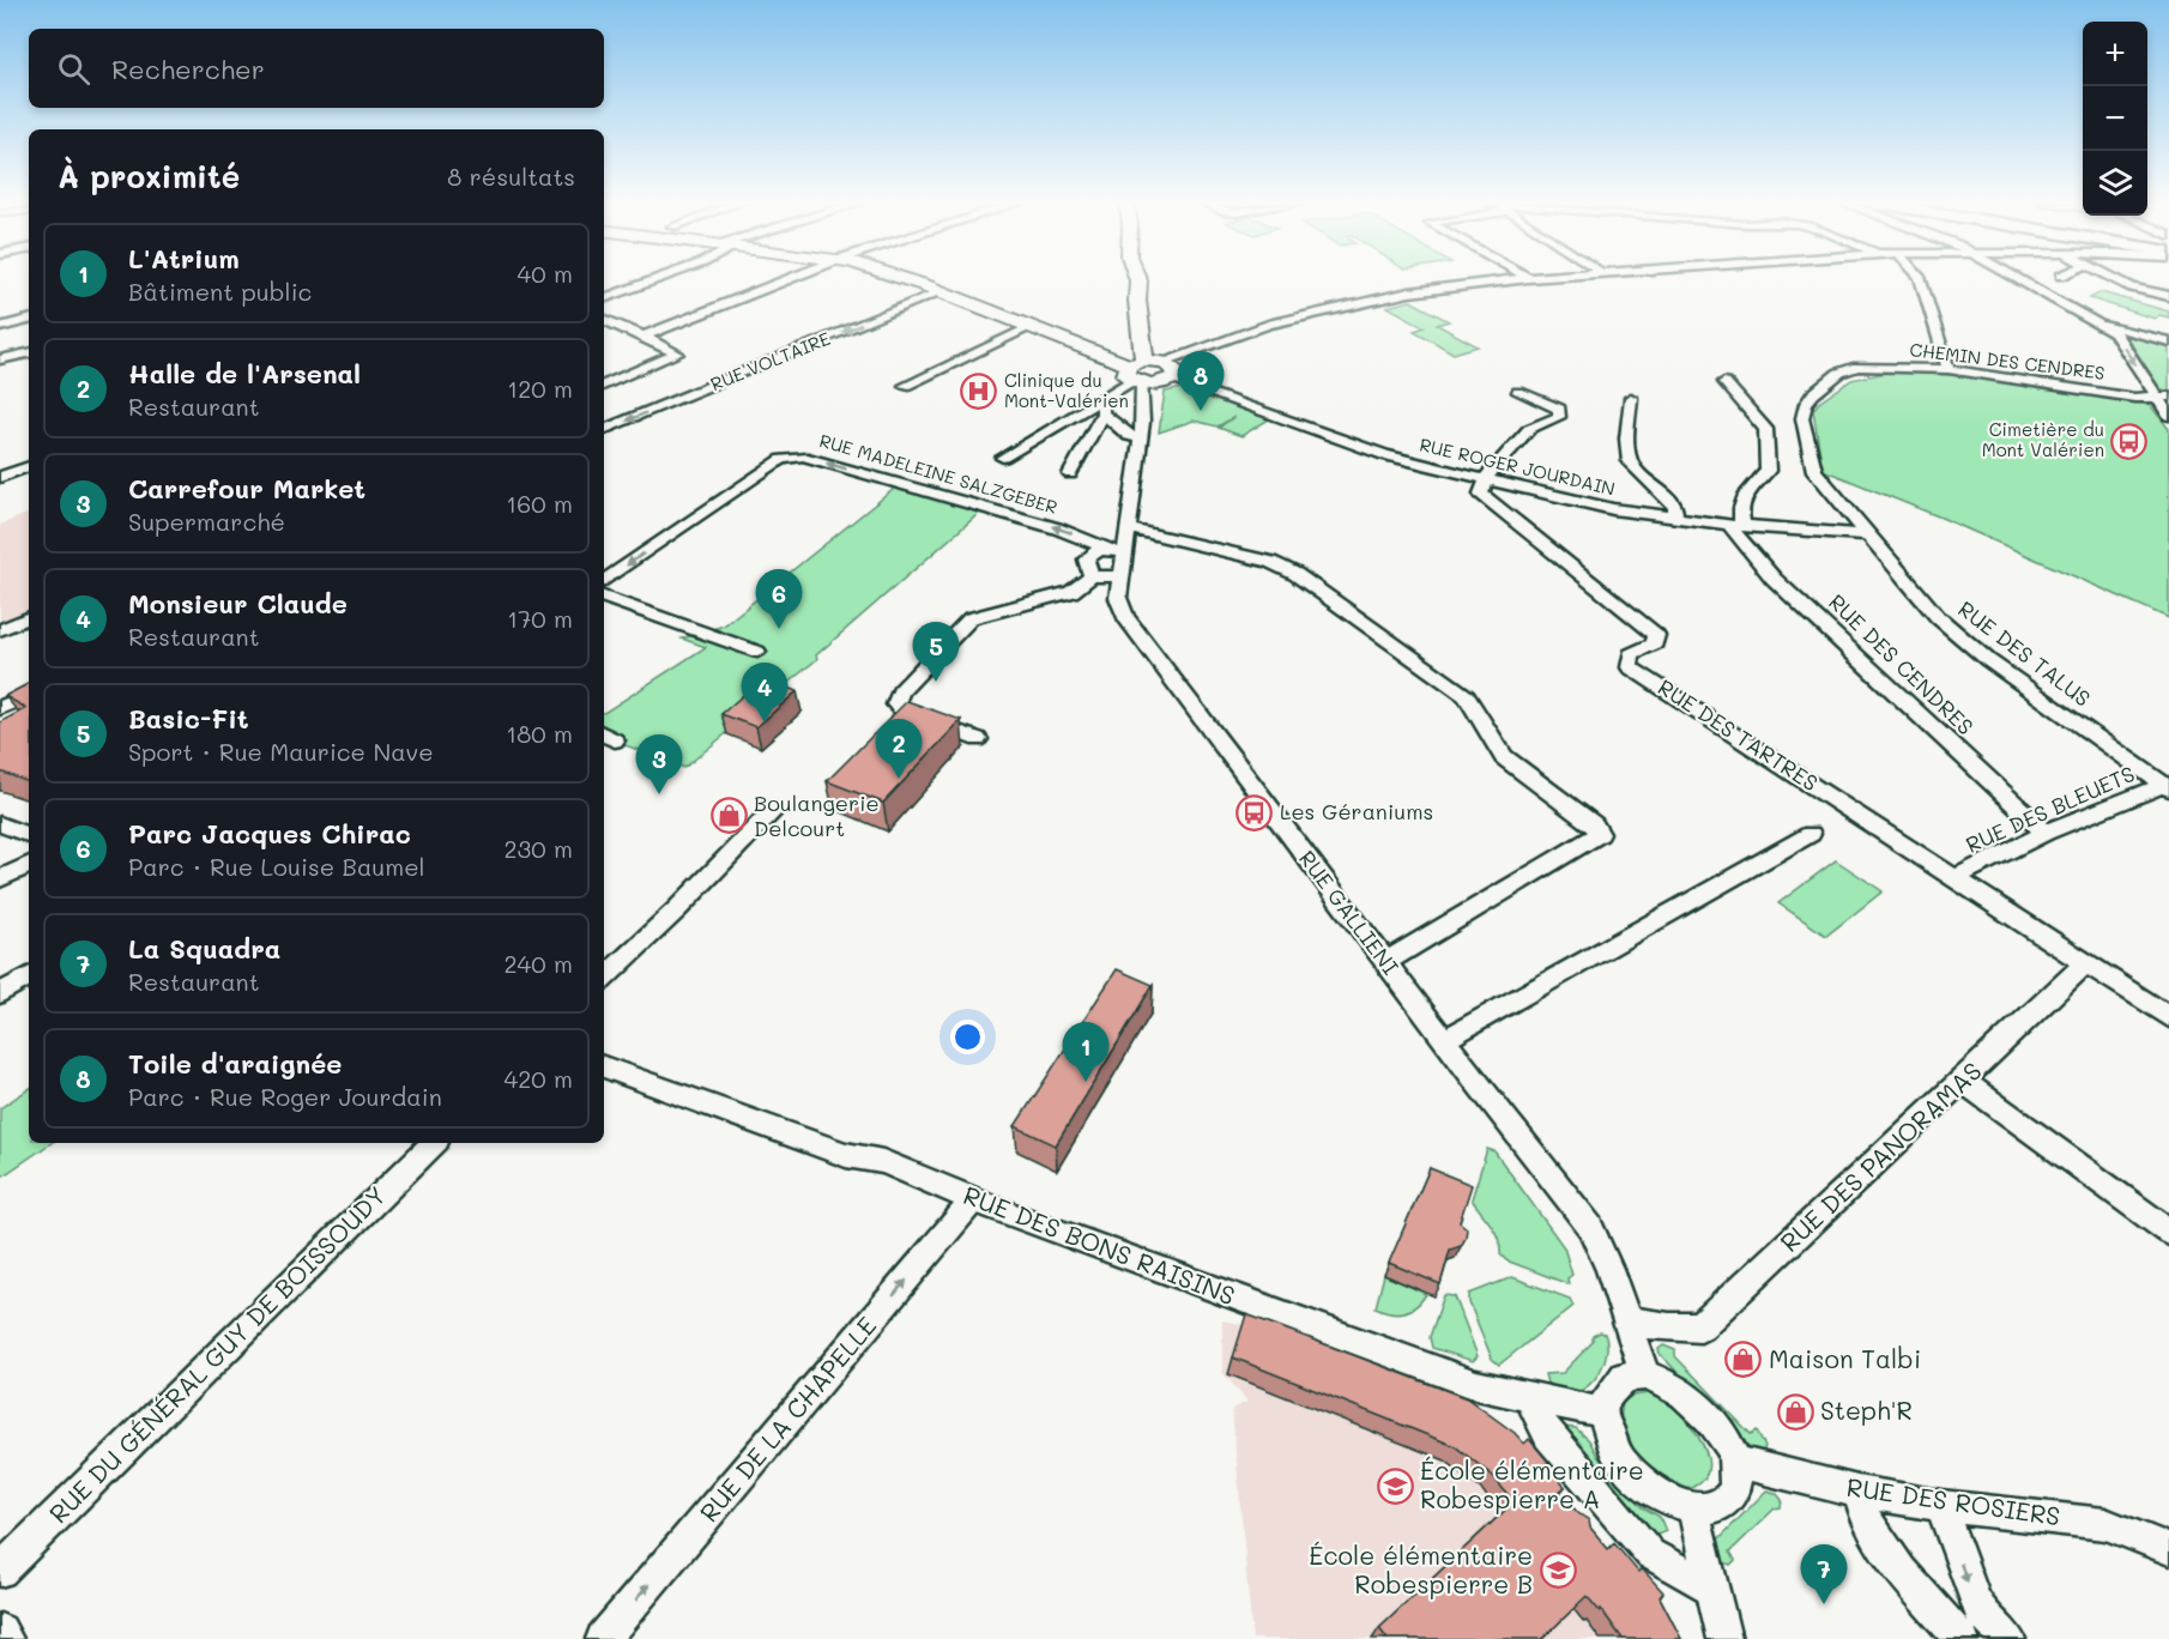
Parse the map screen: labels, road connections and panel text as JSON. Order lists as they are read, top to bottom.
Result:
{
  "streets": {
    "street": [
      "RUE VOLTAIRE",
      "CHEMIN DES CENDRES",
      "RUE ROGER JOURDAIN",
      "RUE MADELEINE SALZGEBER",
      "RUE DES TALUS",
      "RUE DES CENDRES",
      "RUE DES TARTRES",
      "RUE DES BLEUETS",
      "RUE GALLIENI",
      "RUE DES PANORAMAS",
      "RUE DES BONS RAISINS",
      "RUE DU GÉNÉRAL GUY DE BOISSOUDY",
      "RUE DE LA CHAPELLE",
      "RUE DES ROSIERS"
    ]
  },
  "crossings": [
    ["CHEMIN DES CENDRES", "RUE DES TALUS"],
    ["RUE ROGER JOURDAIN", "RUE DES TALUS"],
    ["RUE ROGER JOURDAIN", "RUE DES CENDRES"],
    ["RUE ROGER JOURDAIN", "RUE DES TARTRES"],
    ["RUE ROGER JOURDAIN", "RUE GALLIENI"],
    ["RUE MADELEINE SALZGEBER", "RUE GALLIENI"],
    ["RUE DES TALUS", "RUE DES BLEUETS"],
    ["RUE DES CENDRES", "RUE DES BLEUETS"],
    ["RUE DES TARTRES", "RUE DES BLEUETS"],
    ["RUE DES TARTRES", "RUE DES PANORAMAS"],
    ["RUE GALLIENI", "RUE DES PANORAMAS"],
    ["RUE GALLIENI", "RUE DES BONS RAISINS"],
    ["RUE GALLIENI", "RUE DES ROSIERS"],
    ["RUE DES BONS RAISINS", "RUE DE LA CHAPELLE"],
    ["RUE DES BONS RAISINS", "RUE DES ROSIERS"]
  ],
  "one_way": ["RUE DE LA CHAPELLE"],
  "places": {
    "hospital": ["Clinique du Mont-Valérien"],
    "bus stop": ["Cimetière du Mont Valérien", "Les Géraniums"],
    "shop": ["Boulangerie Delcourt", "Maison Talbi", "Steph'R"],
    "school or university": ["École élémentaire Robespierre A", "École élémentaire Robespierre B"]
  },
  "page": {
    "map_buttons": ["+", "−"],
    "search": "Rechercher",
    "heading": ["À proximité", "8 résultats"],
    "list": [
      {
        "mark": "1",
        "name": "L'Atrium",
        "note": "Bâtiment public",
        "value": "40 m"
      },
      {
        "mark": "2",
        "name": "Halle de l'Arsenal",
        "note": "Restaurant",
        "value": "120 m"
      },
      {
        "mark": "3",
        "name": "Carrefour Market",
        "note": "Supermarché",
        "value": "160 m"
      },
      {
        "mark": "4",
        "name": "Monsieur Claude",
        "note": "Restaurant",
        "value": "170 m"
      },
      {
        "mark": "5",
        "name": "Basic-Fit",
        "note": "Sport · Rue Maurice Nave",
        "value": "180 m"
      },
      {
        "mark": "6",
        "name": "Parc Jacques Chirac",
        "note": "Parc · Rue Louise Baumel",
        "value": "230 m"
      },
      {
        "mark": "7",
        "name": "La Squadra",
        "note": "Restaurant",
        "value": "240 m"
      },
      {
        "mark": "8",
        "name": "Toile d'araignée",
        "note": "Parc · Rue Roger Jourdain",
        "value": "420 m"
      }
    ],
    "pins": [
      "8",
      "6",
      "5",
      "4",
      "2",
      "3",
      "1",
      "7"
    ]
  }
}
